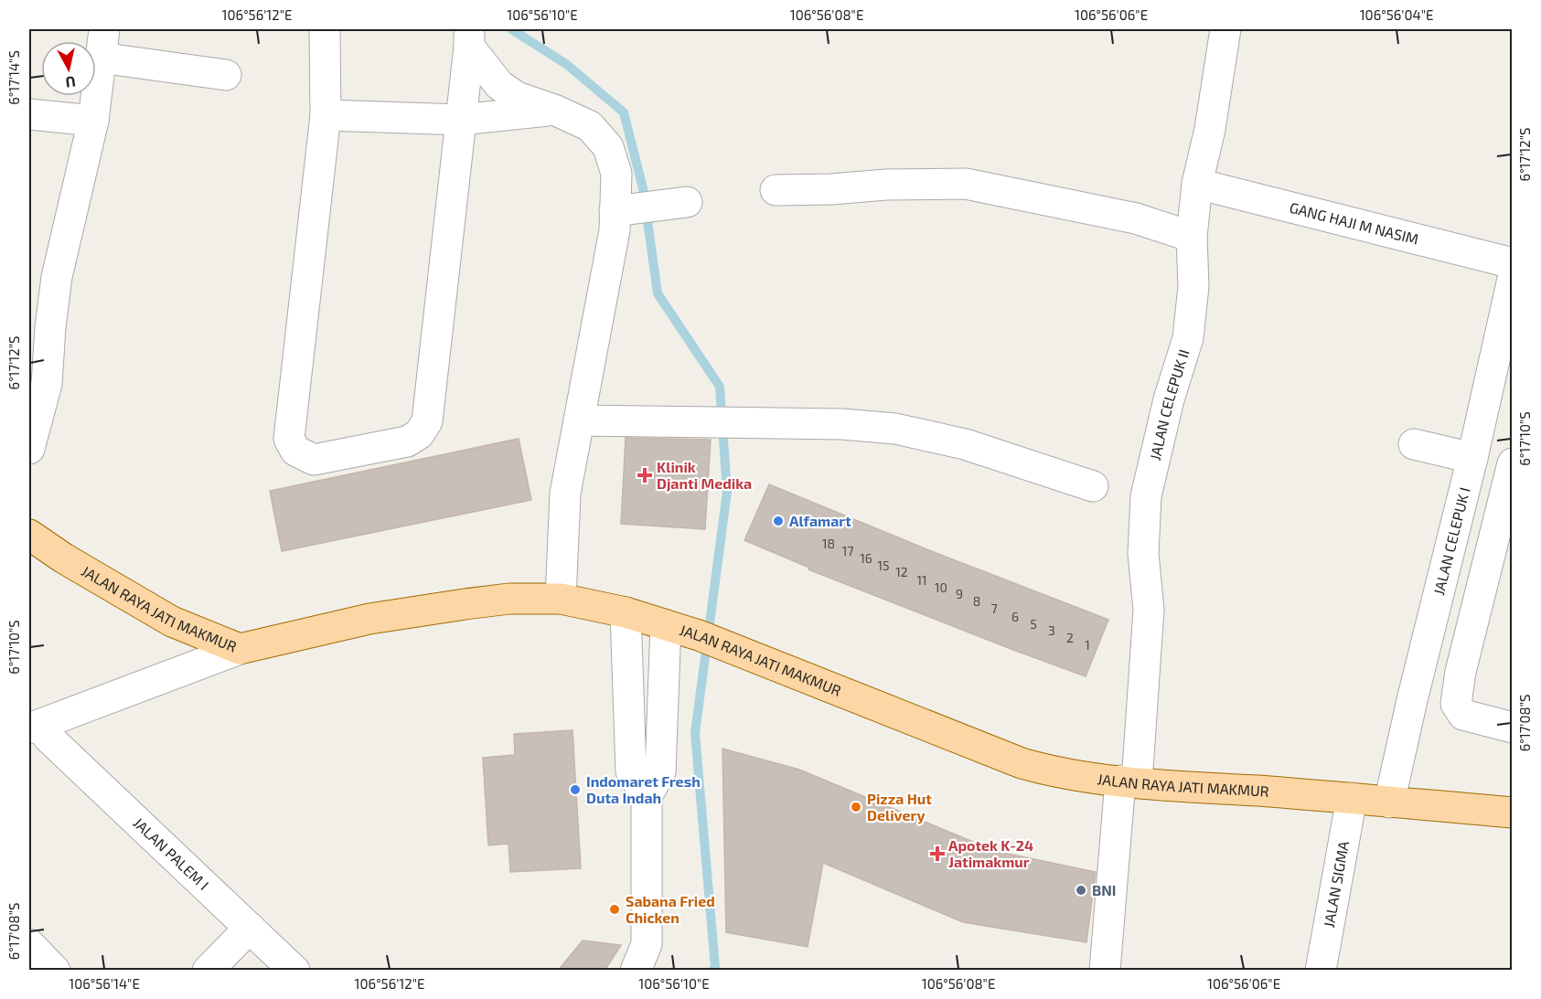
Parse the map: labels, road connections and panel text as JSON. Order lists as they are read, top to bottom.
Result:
{
  "streets": {
    "main road": ["JALAN RAYA JATI MAKMUR"],
    "street": [
      "GANG HAJI M NASIM",
      "JALAN CELEPUK II",
      "JALAN CELEPUK I",
      "JALAN PALEM I",
      "JALAN SIGMA"
    ]
  },
  "crossings": [
    ["GANG HAJI M NASIM", "JALAN CELEPUK II"],
    ["JALAN CELEPUK II", "JALAN RAYA JATI MAKMUR"],
    ["JALAN CELEPUK I", "JALAN RAYA JATI MAKMUR"],
    ["JALAN RAYA JATI MAKMUR", "JALAN SIGMA"]
  ],
  "places": {
    "health": ["Klinik Djanti Medika", "Apotek K-24 Jatimakmur"],
    "other": [
      "Alfamart",
      "Indomaret Fresh Duta Indah",
      "Pizza Hut Delivery",
      "BNI",
      "Sabana Fried Chicken"
    ]
  },
  "house_numbers": [
    "18",
    "17",
    "16",
    "15",
    "12",
    "11",
    "10",
    "9",
    "8",
    "7",
    "6",
    "5",
    "3",
    "2",
    "1"
  ],
  "north": "bottom",
  "coordinates": [
    "106°56'12\"E",
    "106°56'10\"E",
    "106°56'08\"E",
    "106°56'06\"E",
    "106°56'04\"E",
    "6°17'14\"S",
    "6°17'12\"S",
    "6°17'10\"S",
    "6°17'08\"S",
    "106°56'14\"E"
  ]
}
